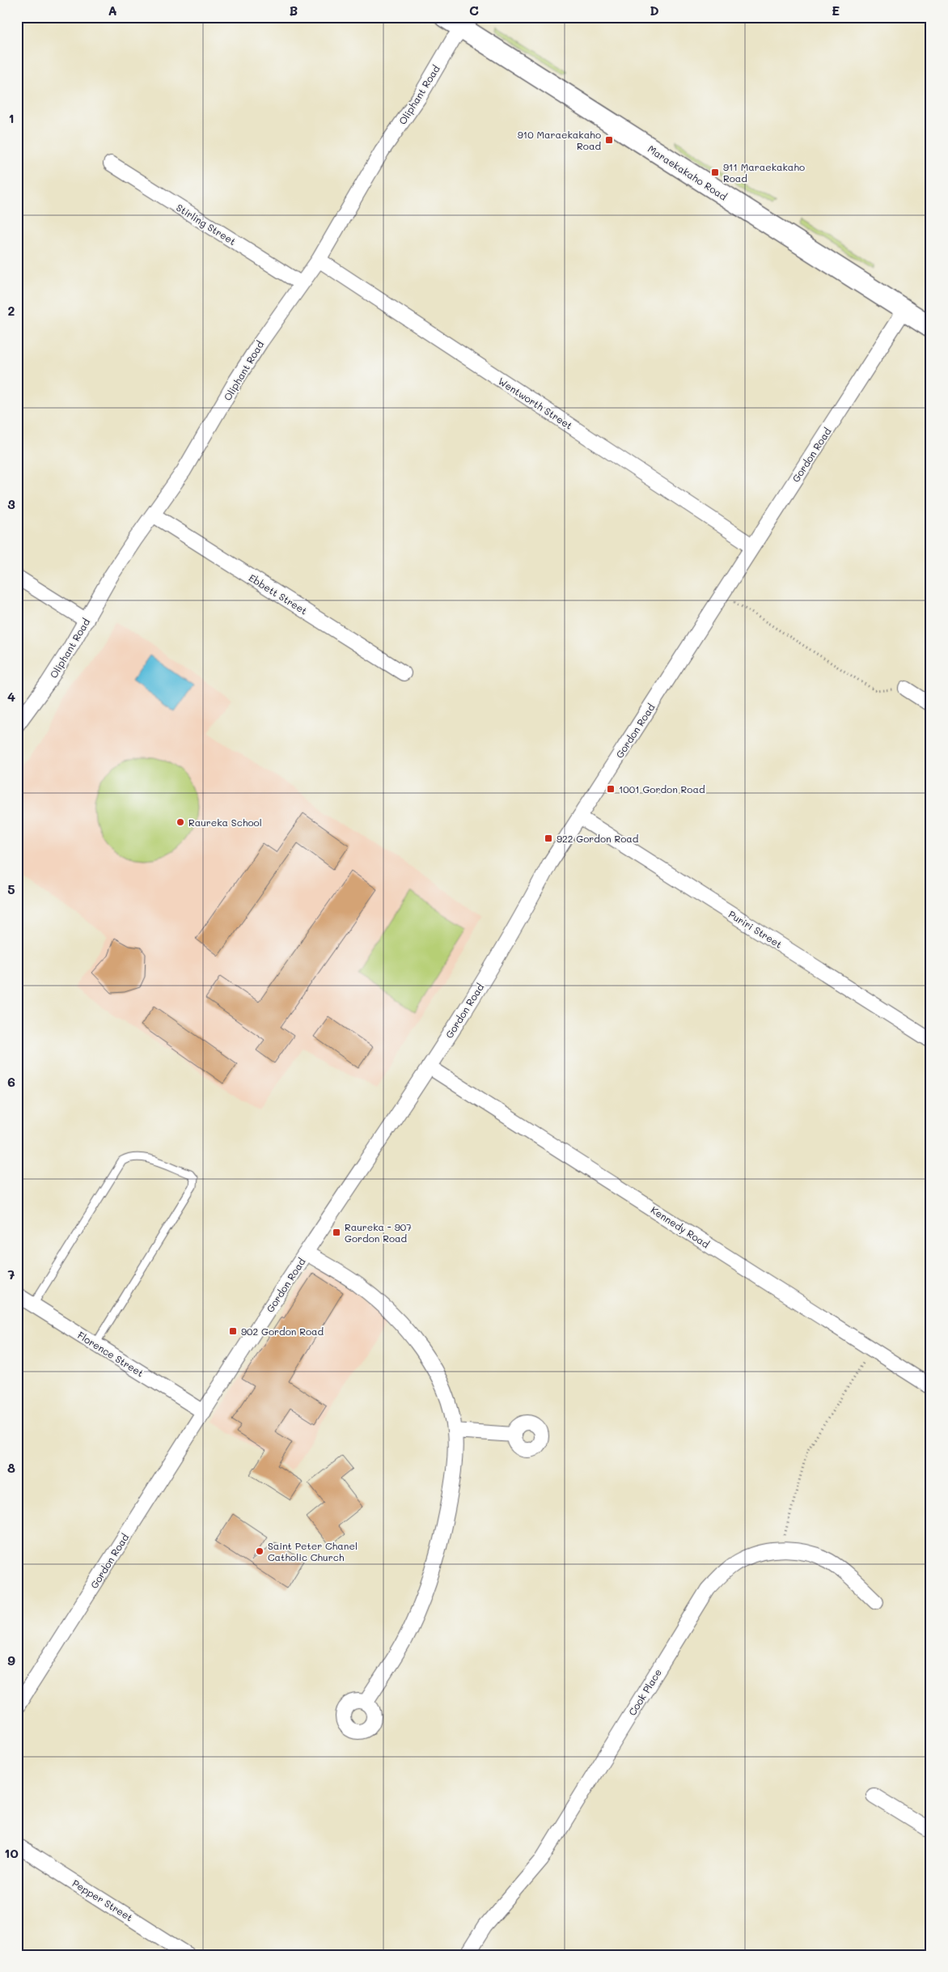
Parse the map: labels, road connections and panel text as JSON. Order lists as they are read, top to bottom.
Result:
{
  "streets": {
    "main road": ["Maraekakaho Road"],
    "street": [
      "Oliphant Road",
      "Stirling Street",
      "Wentworth Street",
      "Gordon Road",
      "Ebbett Street",
      "Puriri Street",
      "Kennedy Road",
      "Florence Street",
      "Cook Place",
      "Pepper Street"
    ]
  },
  "crossings": [
    ["Oliphant Road", "Maraekakaho Road"],
    ["Oliphant Road", "Stirling Street"],
    ["Oliphant Road", "Wentworth Street"],
    ["Oliphant Road", "Ebbett Street"],
    ["Maraekakaho Road", "Gordon Road"],
    ["Wentworth Street", "Gordon Road"],
    ["Gordon Road", "Puriri Street"],
    ["Gordon Road", "Kennedy Road"],
    ["Gordon Road", "Florence Street"]
  ],
  "places": {
    "transit": [
      "910 Maraekakaho Road",
      "911 Maraekakaho Road",
      "1001 Gordon Road",
      "922 Gordon Road",
      "Raureka - 907 Gordon Road",
      "902 Gordon Road"
    ],
    "other": ["Raureka School", "Saint Peter Chanel Catholic Church"]
  },
  "grid": {
    "columns": [
      "A",
      "B",
      "C",
      "D",
      "E"
    ],
    "rows": [
      "1",
      "2",
      "3",
      "4",
      "5",
      "6",
      "7",
      "8",
      "9",
      "10"
    ]
  }
}
